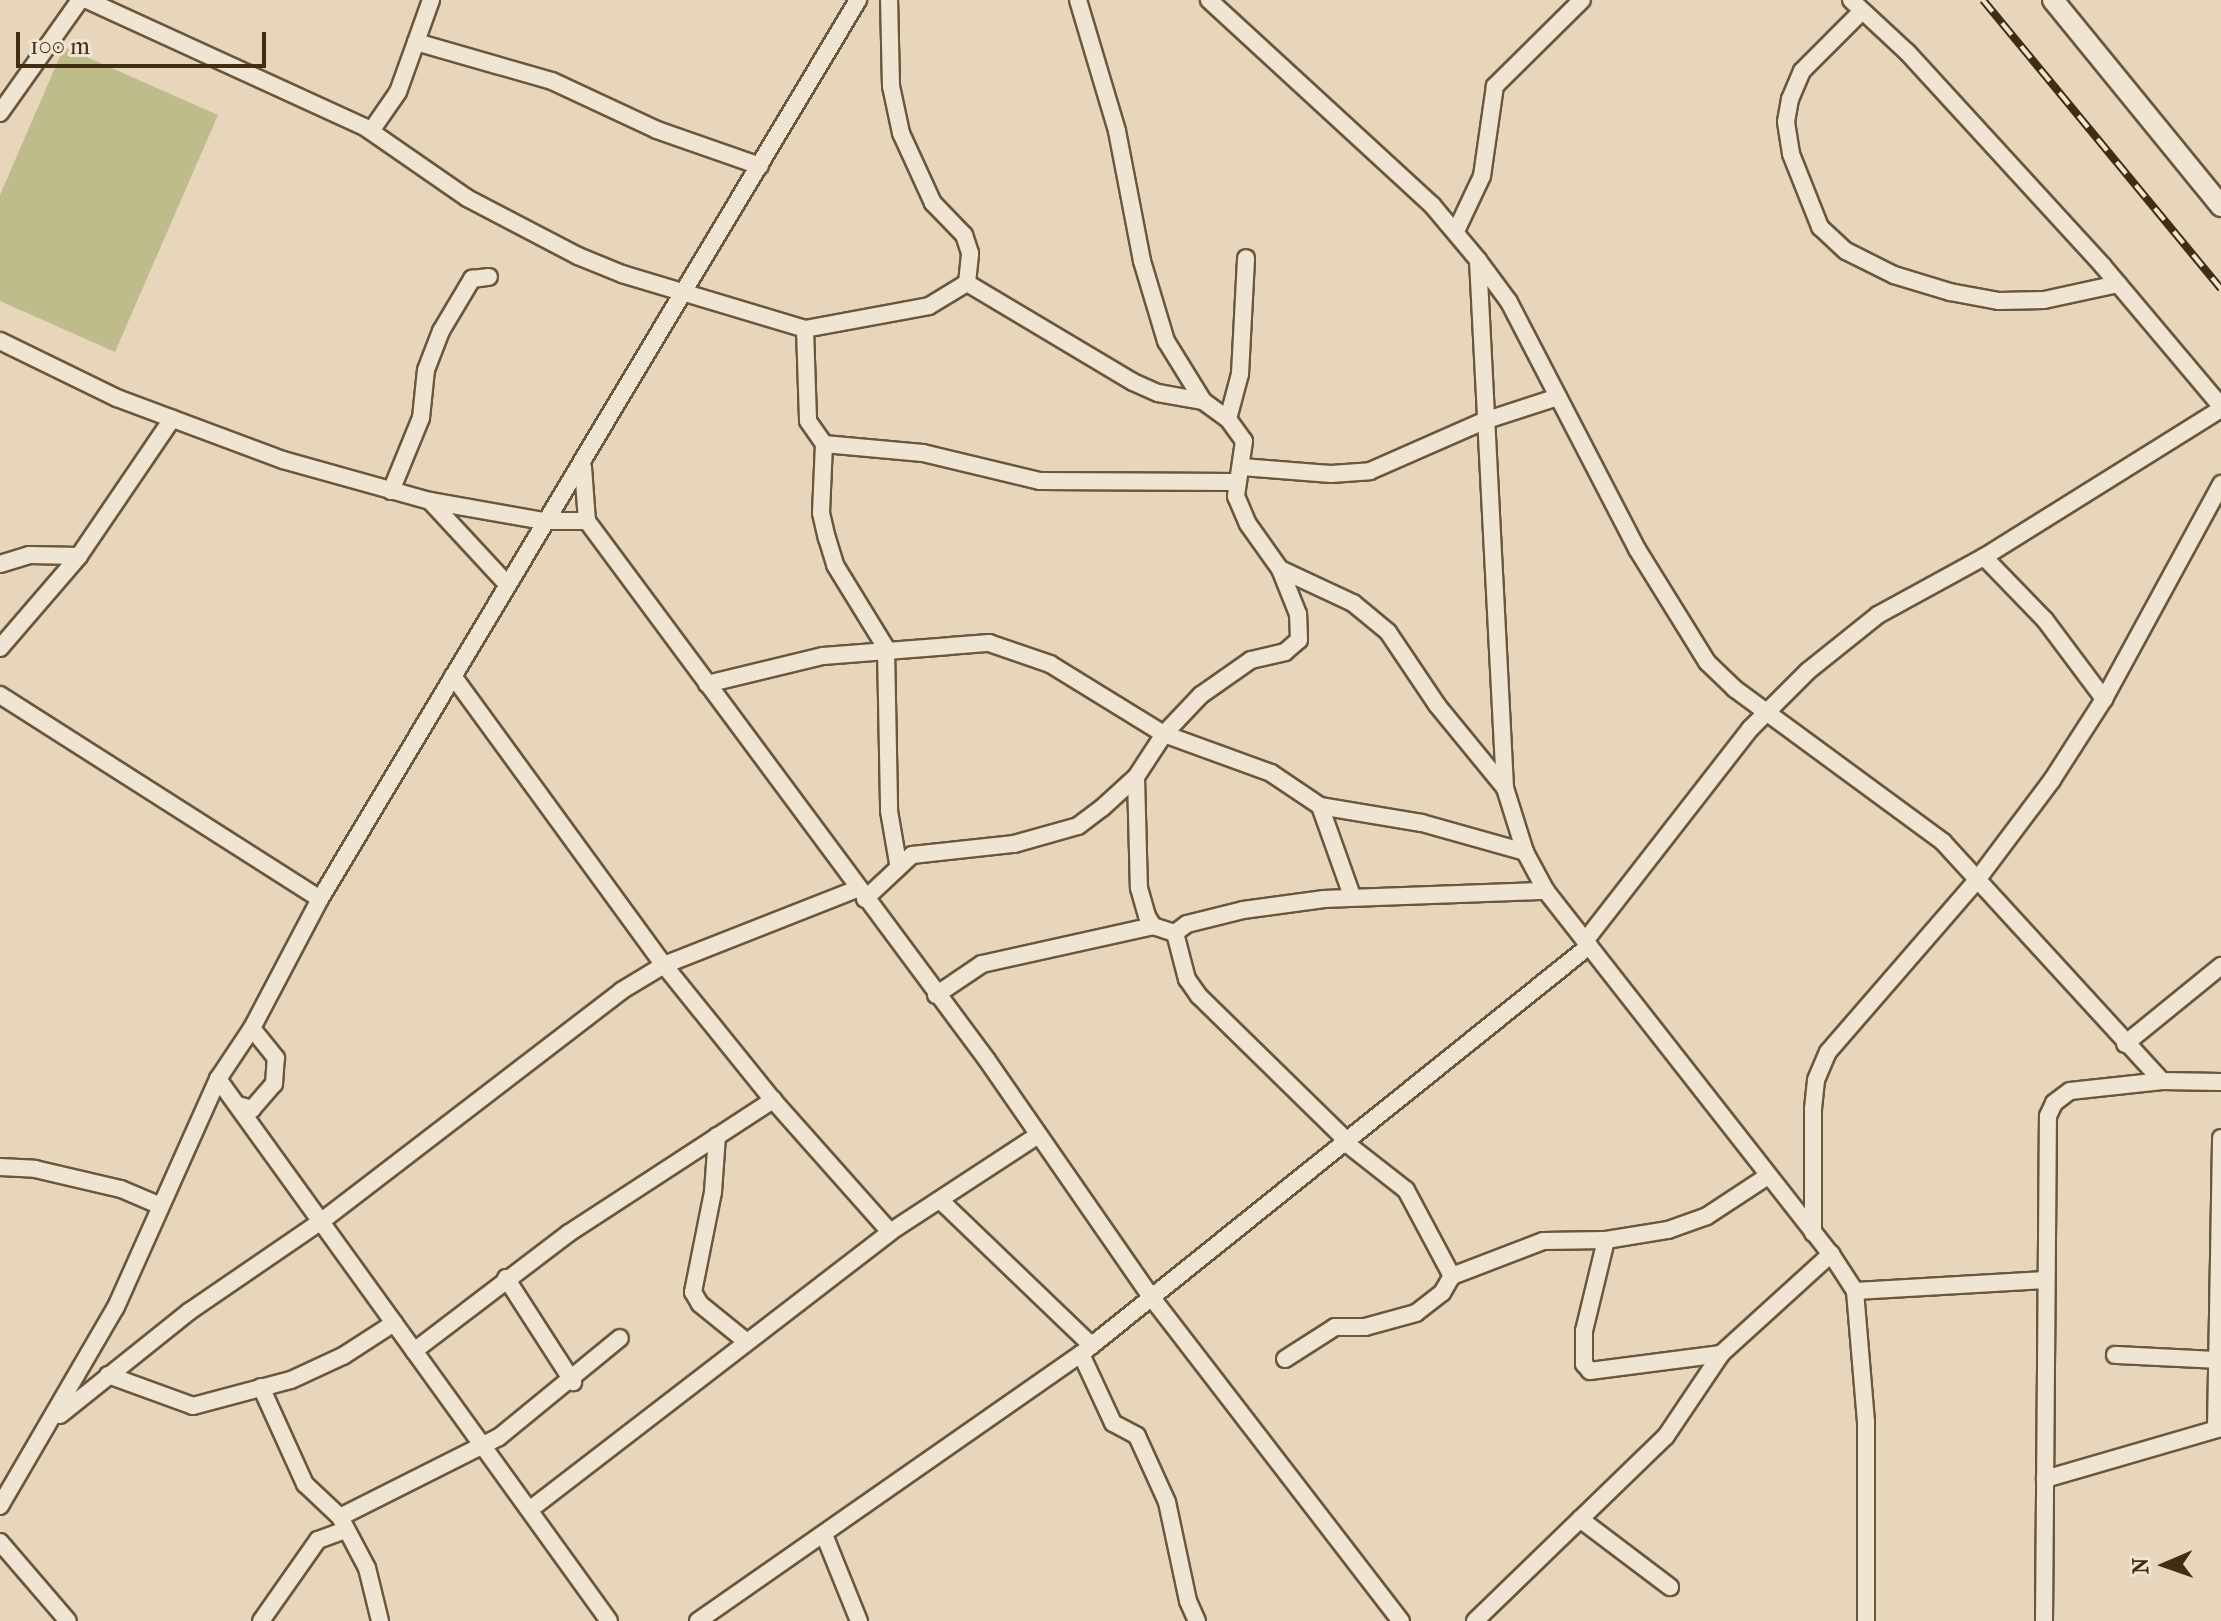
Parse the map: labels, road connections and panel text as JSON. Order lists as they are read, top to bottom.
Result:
{
  "scale_bar": "100 m",
  "north": "left"
}
